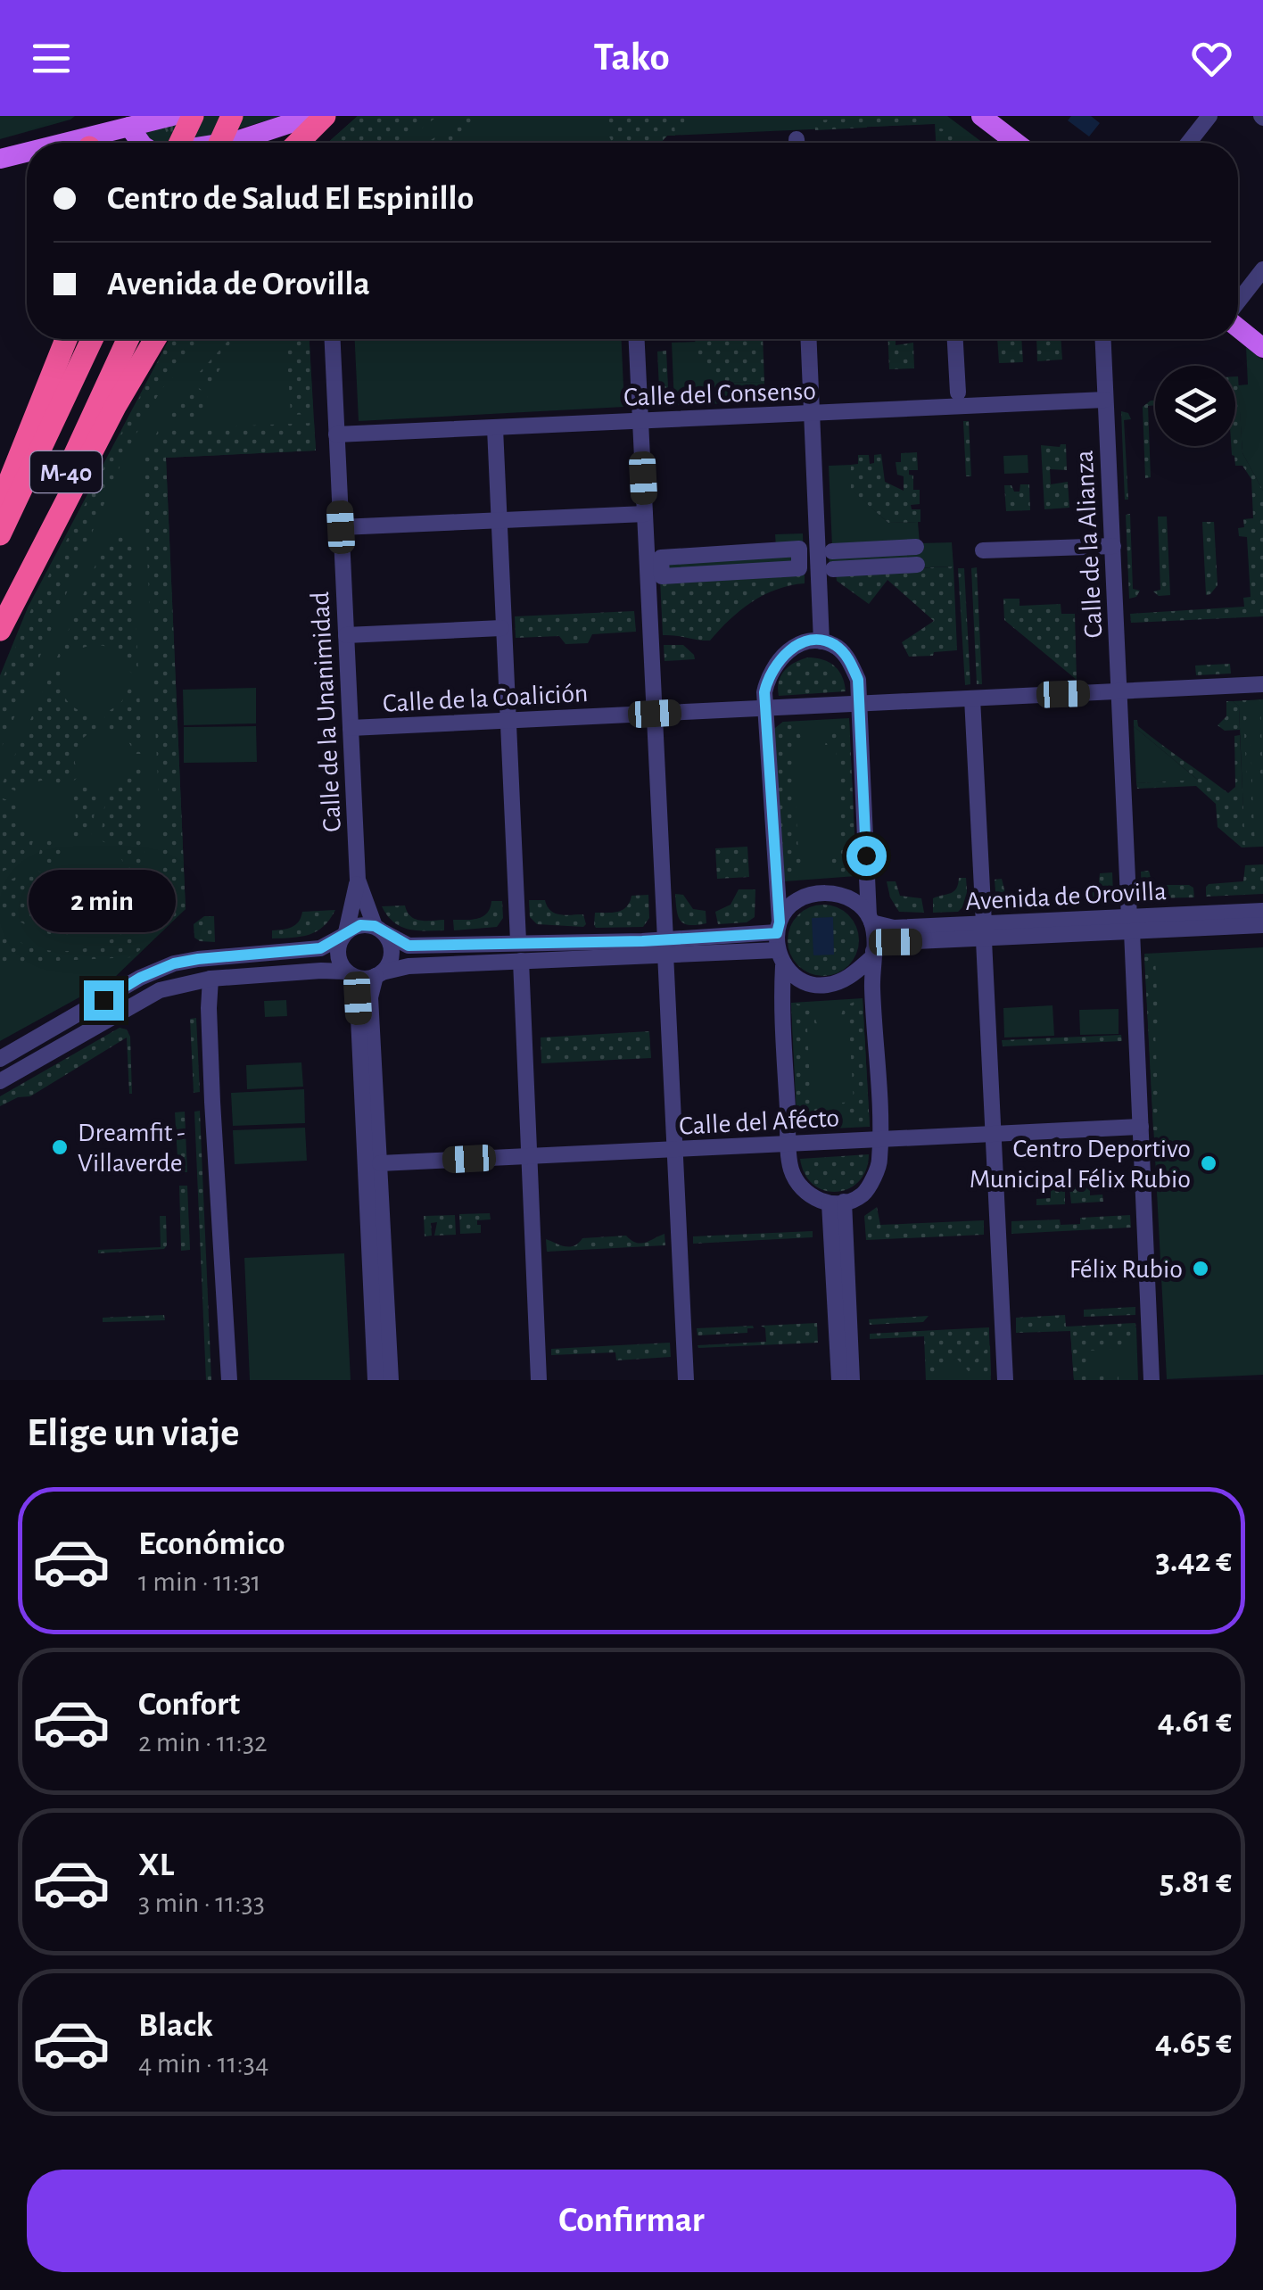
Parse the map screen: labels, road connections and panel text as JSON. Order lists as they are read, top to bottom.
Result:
{
  "streets": {
    "highway": ["M-40"],
    "street": [
      "Calle del Consenso",
      "Calle de la Alianza",
      "Calle de la Coalición",
      "Calle de la Unanimidad",
      "Avenida de Orovilla",
      "Calle del Afécto"
    ]
  },
  "crossings": [
    ["Calle del Consenso", "Calle de la Alianza"],
    ["Calle del Consenso", "Calle de la Unanimidad"],
    ["Calle de la Alianza", "Calle de la Coalición"],
    ["Calle de la Alianza", "Avenida de Orovilla"],
    ["Calle de la Alianza", "Calle del Afécto"],
    ["Calle de la Coalición", "Calle de la Unanimidad"]
  ],
  "places": ["Dreamfit - Villaverde", "Centro Deportivo Municipal Félix Rubio", "Félix Rubio"],
  "page": {
    "header": "Tako",
    "banner": ["Centro de Salud El Espinillo", "Avenida de Orovilla"],
    "bubble": "2 min",
    "heading": "Elige un viaje",
    "list": [
      {
        "name": "Económico",
        "note": "1 min · 11:31",
        "value": "3.42 €"
      },
      {
        "name": "Confort",
        "note": "2 min · 11:32",
        "value": "4.61 €"
      },
      {
        "name": "XL",
        "note": "3 min · 11:33",
        "value": "5.81 €"
      },
      {
        "name": "Black",
        "note": "4 min · 11:34",
        "value": "4.65 €"
      }
    ],
    "buttons": "Confirmar"
  }
}
